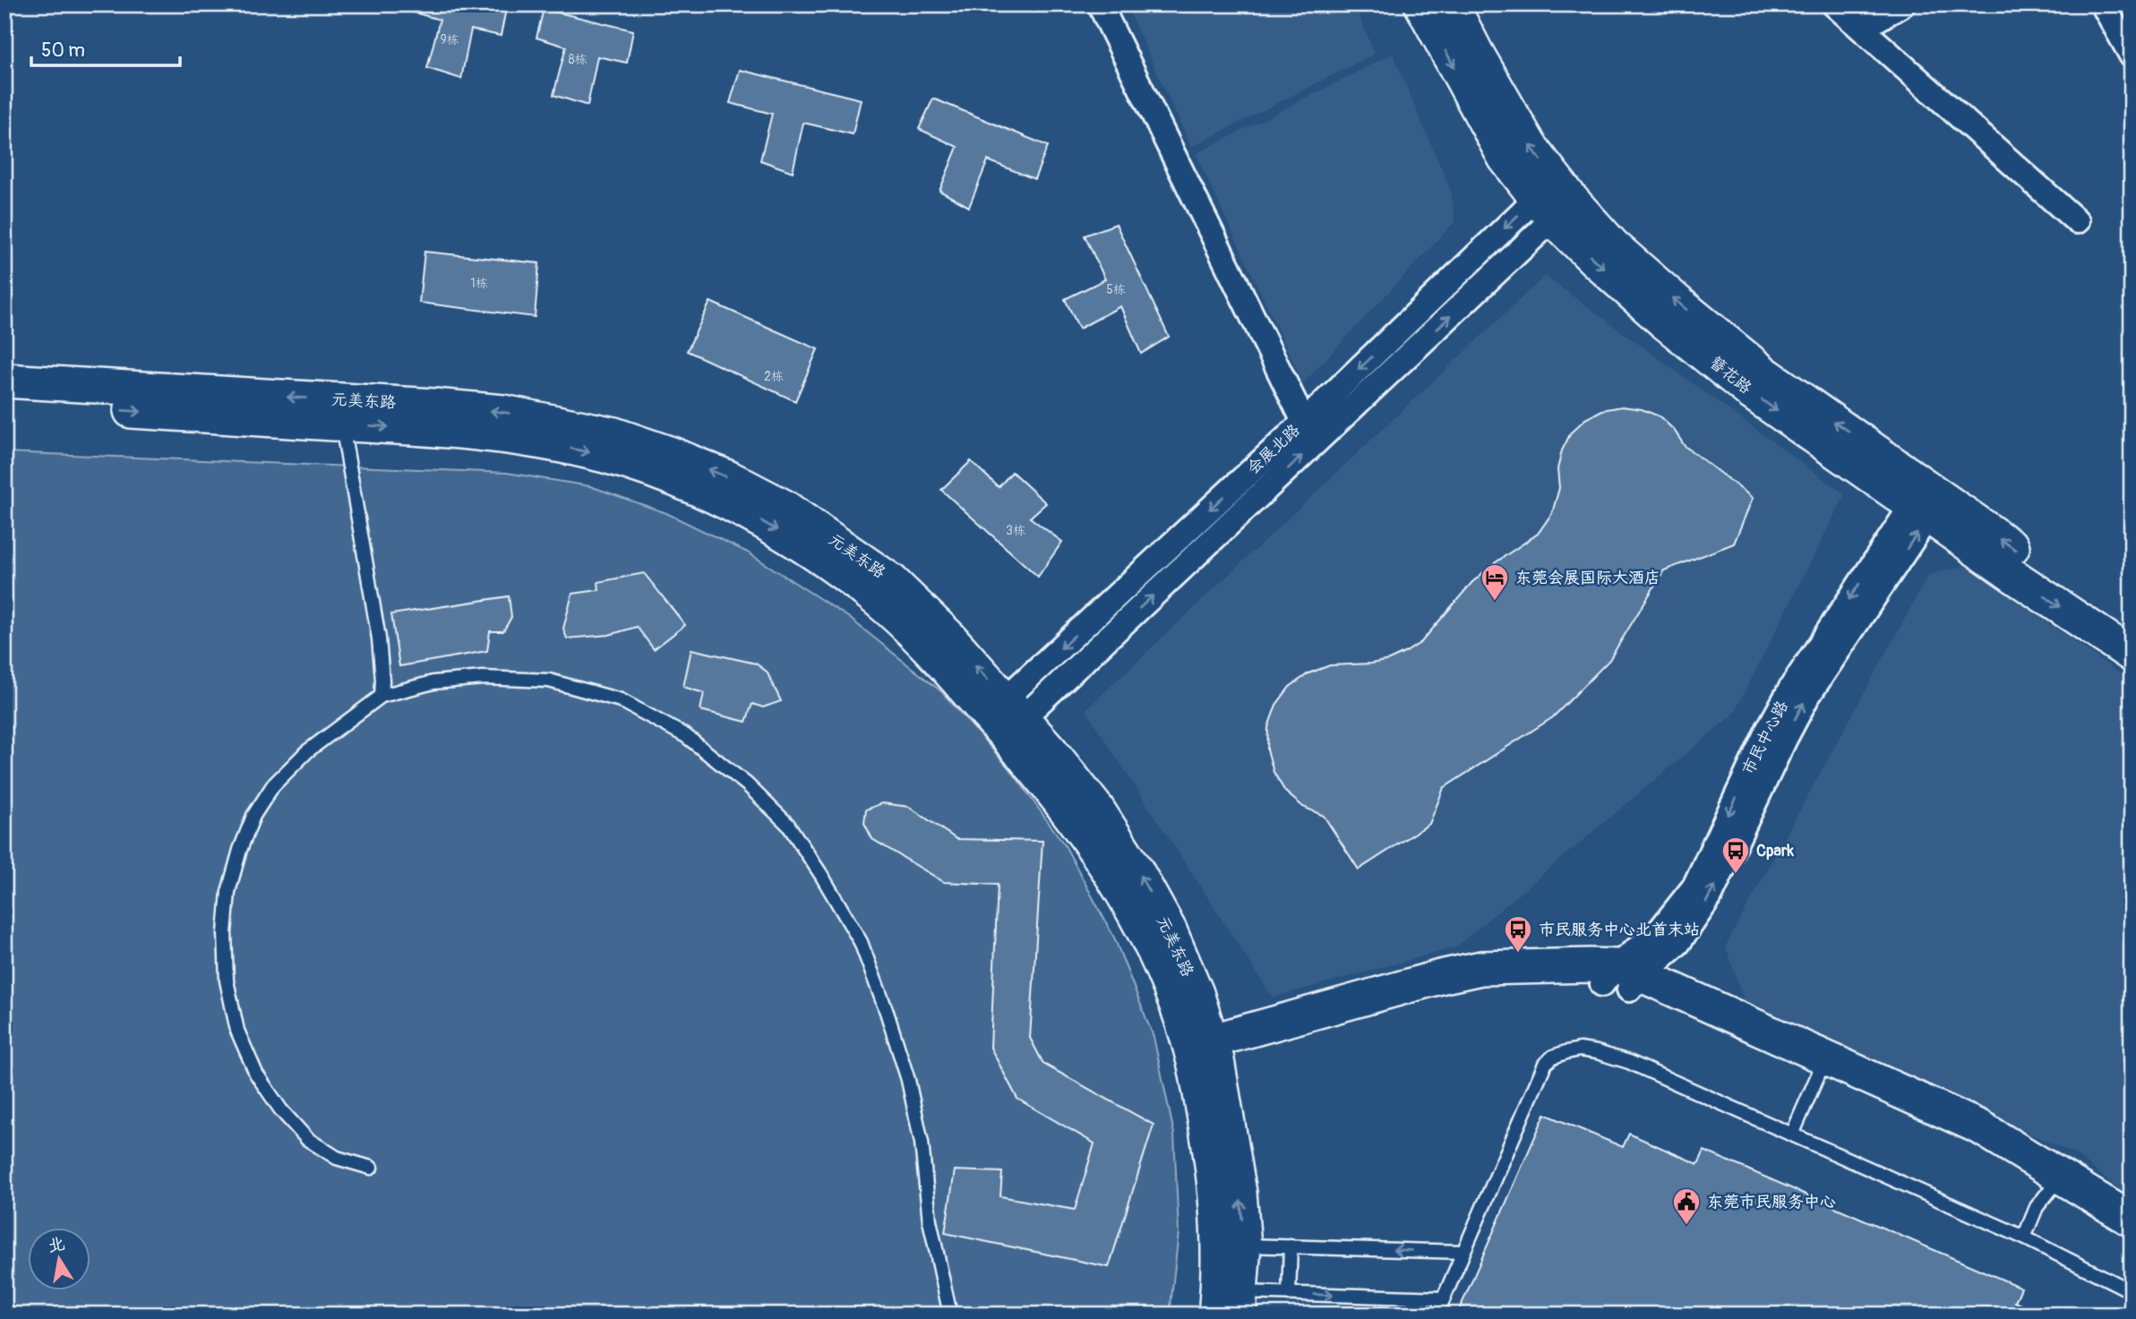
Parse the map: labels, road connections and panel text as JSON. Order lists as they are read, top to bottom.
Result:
{
  "streets": {
    "street": [
      "簪花路",
      "元美东路",
      "会展北路",
      "市民中心路"
    ]
  },
  "crossings": [
    ["簪花路", "会展北路"],
    ["簪花路", "市民中心路"],
    ["元美东路", "会展北路"]
  ],
  "places": {
    "hotel": ["东莞会展国际大酒店"],
    "bus stop": ["Cpark", "市民服务中心北首末站"],
    "public building": ["东莞市民服务中心"]
  },
  "house_numbers": [
    "9栋",
    "8栋",
    "1栋",
    "5栋",
    "2栋",
    "3栋"
  ],
  "scale_bar": "50 m",
  "north": "top"
}
